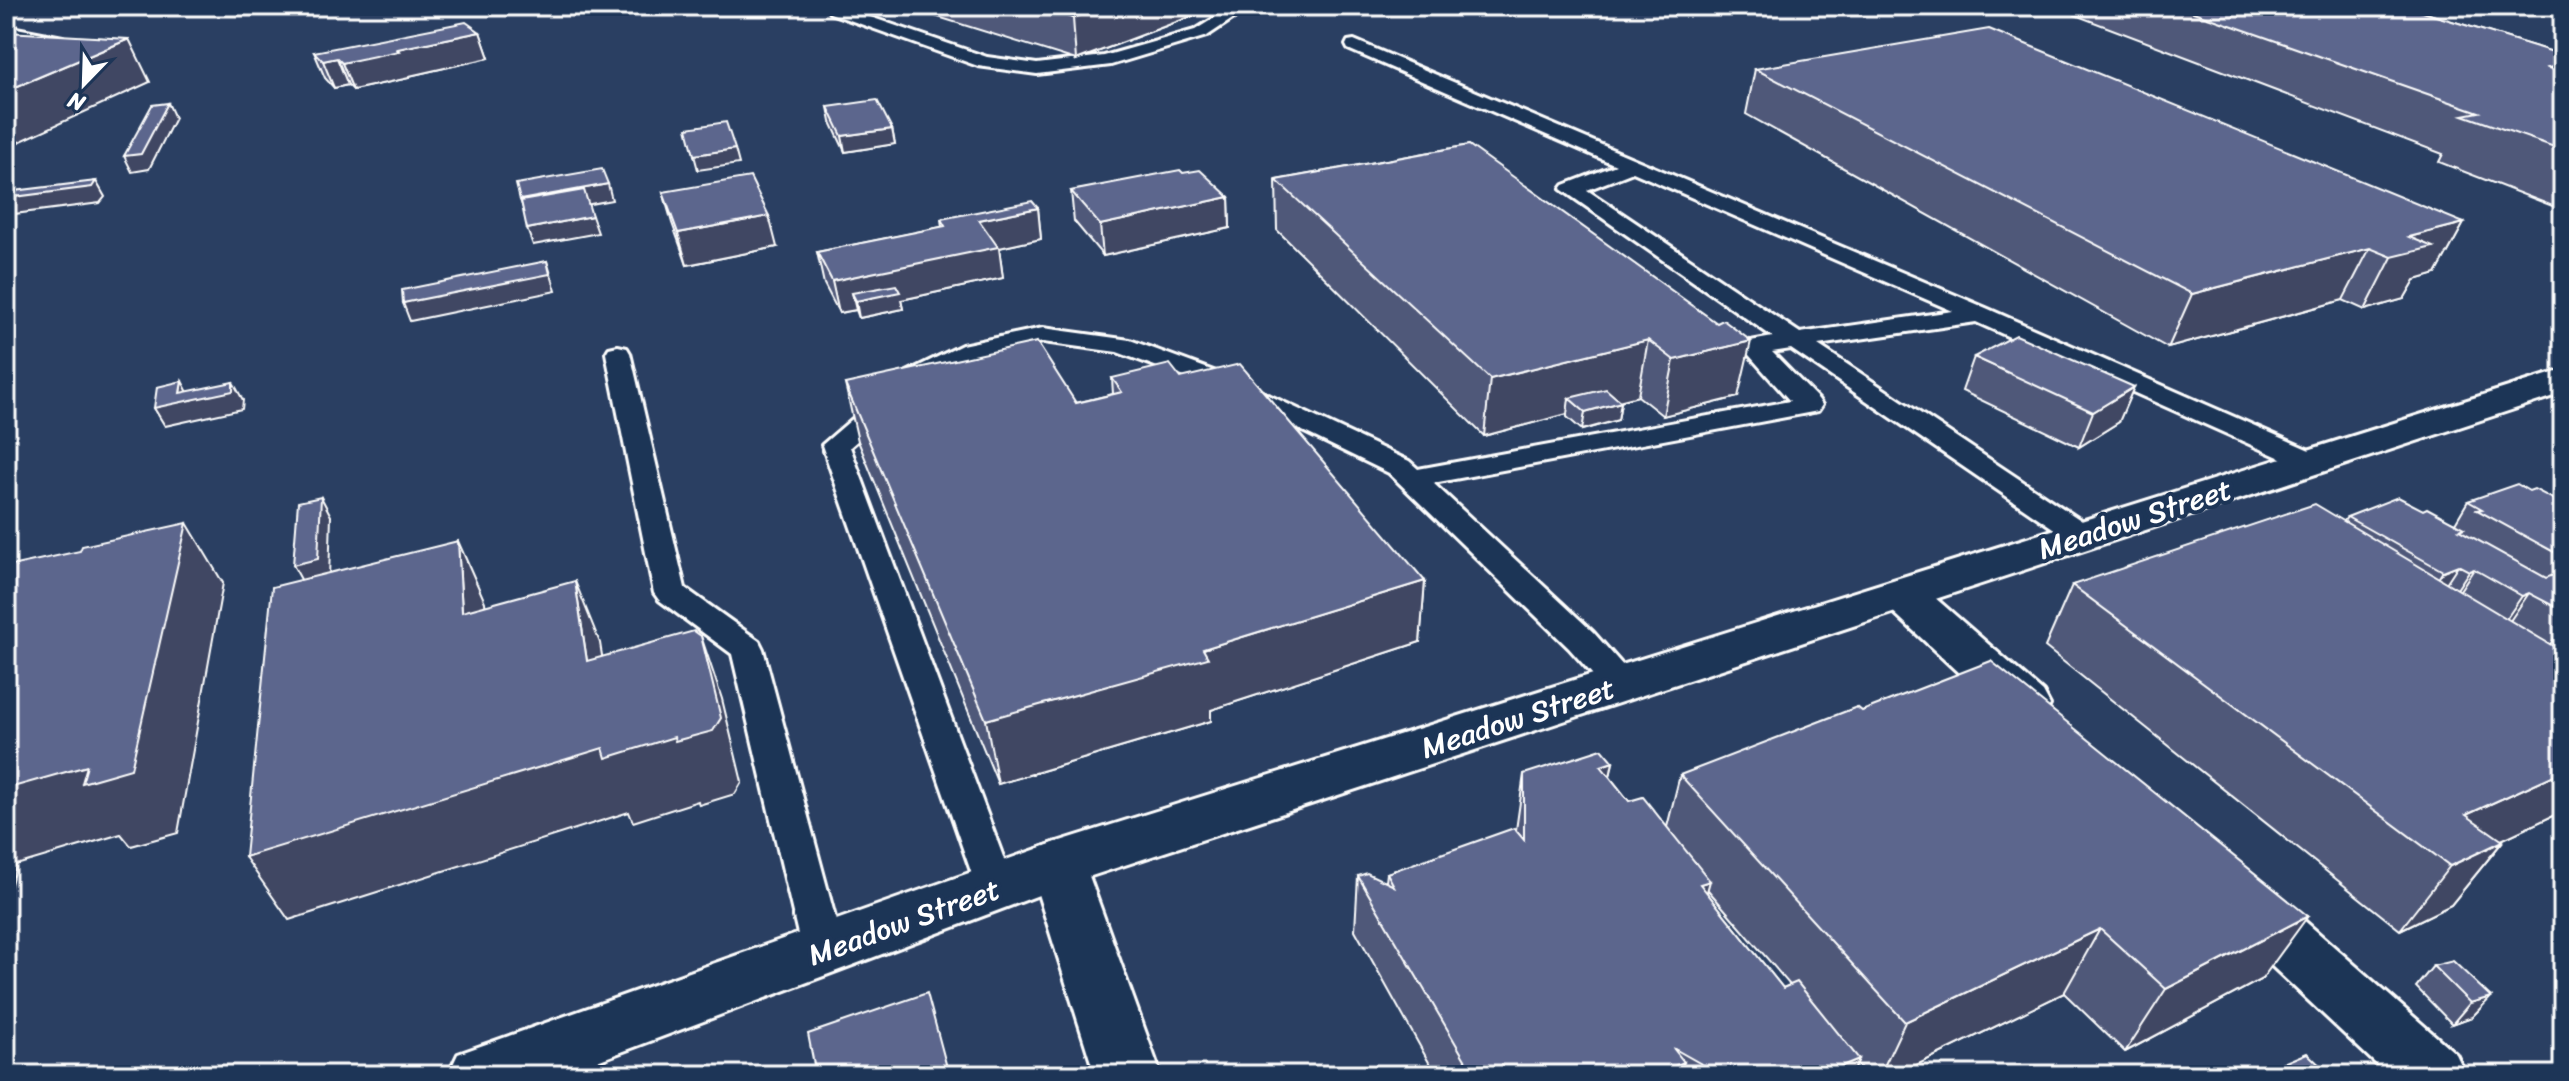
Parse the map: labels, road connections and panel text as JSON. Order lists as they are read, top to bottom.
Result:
{
  "streets": {
    "main road": ["Meadow Street"]
  },
  "north": "bottom left"
}
